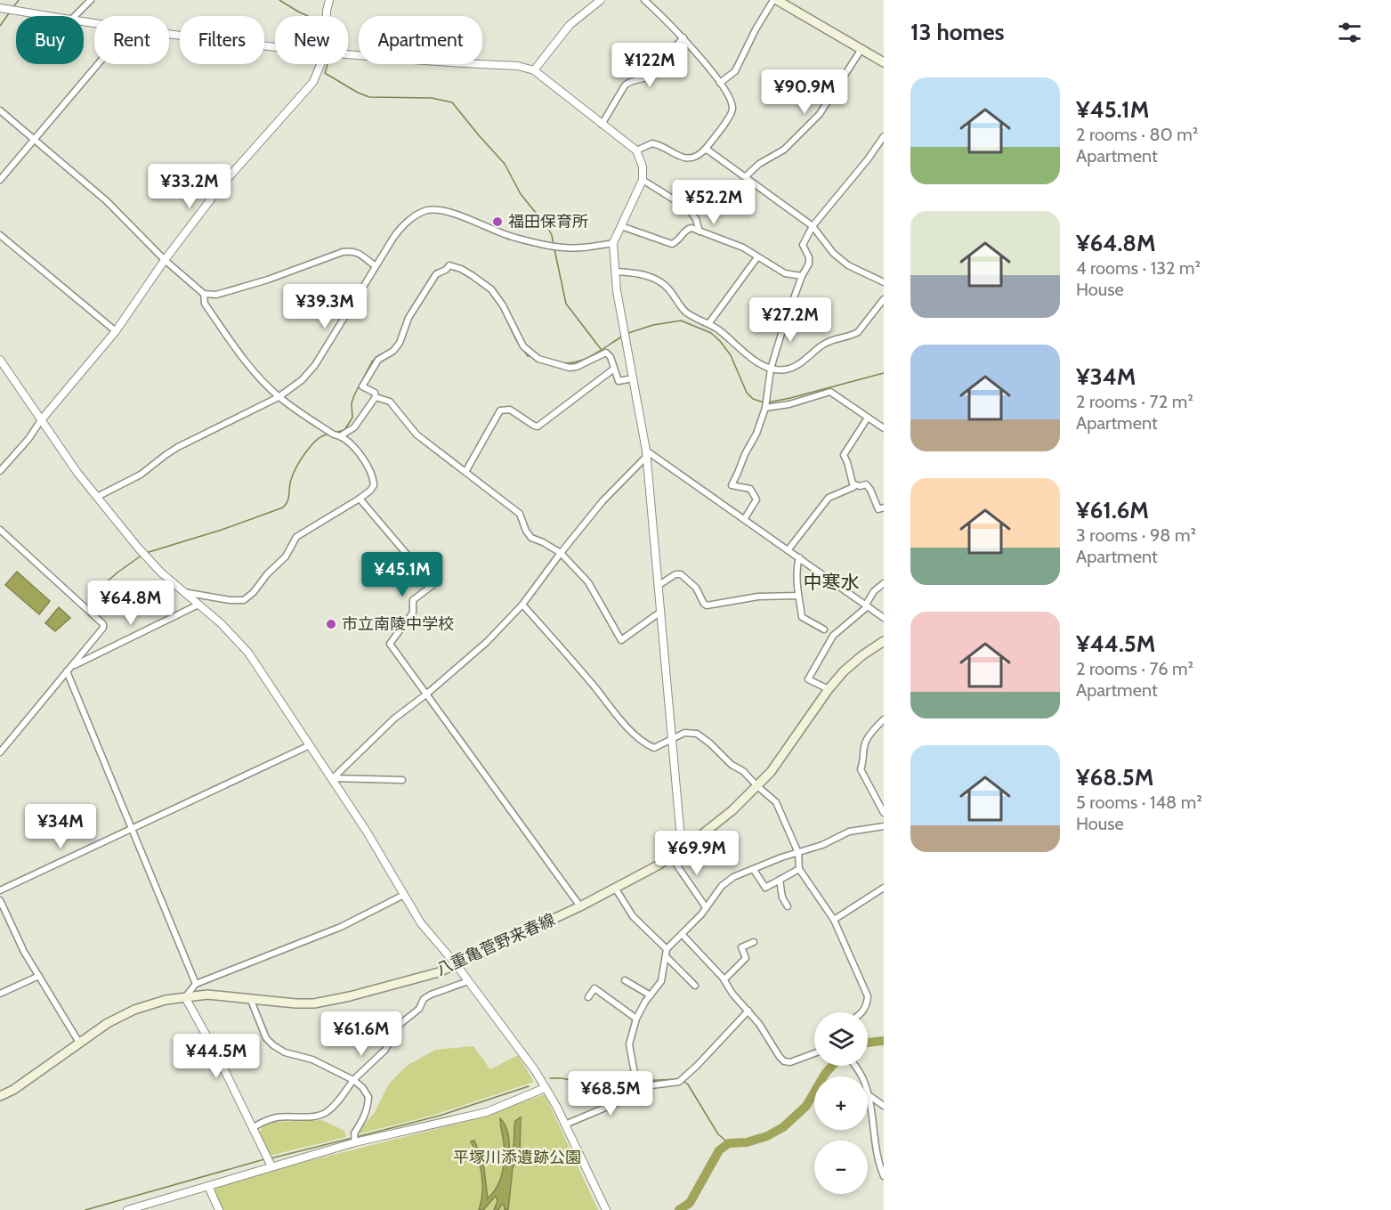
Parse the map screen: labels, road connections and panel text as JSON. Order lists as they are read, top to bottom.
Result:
{
  "streets": {
    "main road": ["八重亀菅野来春線"]
  },
  "districts": ["中寒水"],
  "parks": ["平塚川添遺跡公園"],
  "places": ["福田保育所", "市立南陵中学校"],
  "page": {
    "heading": "13 homes",
    "chip": [
      "Buy",
      "Rent",
      "Filters",
      "New",
      "Apartment"
    ],
    "price": [
      "¥122M",
      "¥90.9M",
      "¥33.2M",
      "¥52.2M",
      "¥39.3M",
      "¥27.2M",
      "¥45.1M",
      "¥64.8M",
      "¥34M",
      "¥69.9M",
      "¥61.6M",
      "¥44.5M",
      "¥68.5M"
    ],
    "list": [
      {
        "name": "¥45.1M",
        "note": "2 rooms · 80 m² · Apartment"
      },
      {
        "name": "¥64.8M",
        "note": "4 rooms · 132 m² · House"
      },
      {
        "name": "¥34M",
        "note": "2 rooms · 72 m² · Apartment"
      },
      {
        "name": "¥61.6M",
        "note": "3 rooms · 98 m² · Apartment"
      },
      {
        "name": "¥44.5M",
        "note": "2 rooms · 76 m² · Apartment"
      },
      {
        "name": "¥68.5M",
        "note": "5 rooms · 148 m² · House"
      }
    ],
    "map_buttons": ["+", "−"]
  }
}
